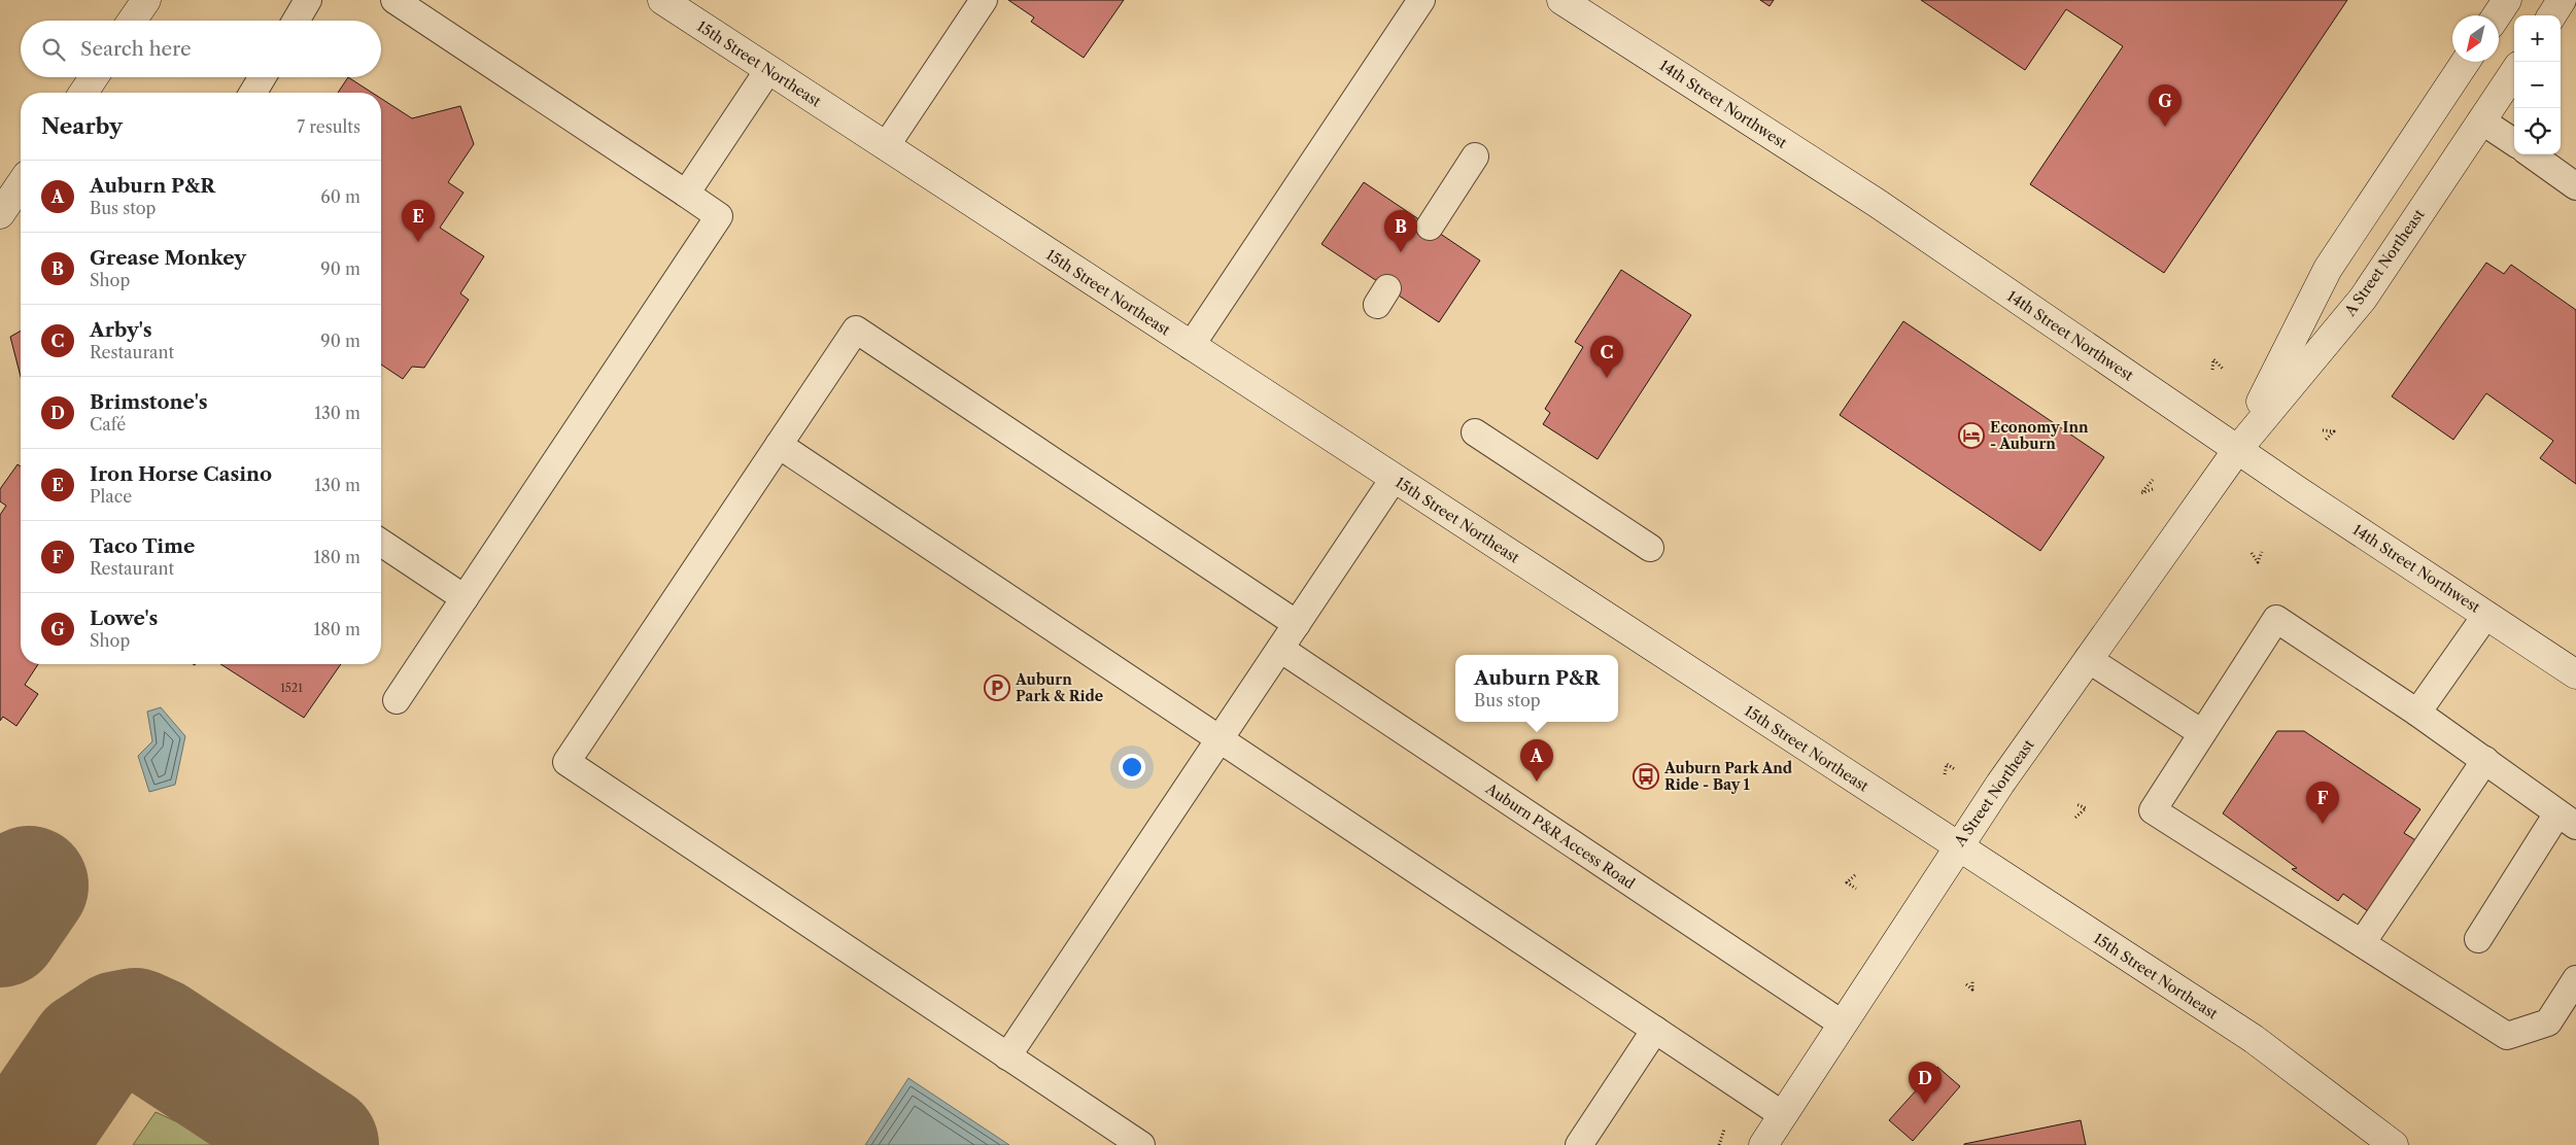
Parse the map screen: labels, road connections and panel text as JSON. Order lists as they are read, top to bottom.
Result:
{
  "streets": {
    "street": ["15th Street Northeast", "14th Street Northwest", "A Street Northeast"],
    "lane": ["Auburn P&R Access Road"]
  },
  "crossings": [
    ["15th Street Northeast", "A Street Northeast"],
    ["14th Street Northwest", "A Street Northeast"],
    ["A Street Northeast", "Auburn P&R Access Road"]
  ],
  "places": {
    "hotel": ["Economy Inn - Auburn"],
    "parking": ["Auburn Park & Ride"],
    "bus stop": ["Auburn Park And Ride - Bay 1"]
  },
  "house_numbers": ["1521"],
  "north": "bottom left",
  "page": {
    "map_buttons": ["+", "−"],
    "search": "Search here",
    "pins": [
      "G",
      "E",
      "B",
      "C",
      "A",
      "F",
      "D"
    ],
    "heading": ["Nearby", "7 results"],
    "list": [
      {
        "mark": "A",
        "name": "Auburn P&R",
        "note": "Bus stop",
        "value": "60 m"
      },
      {
        "mark": "B",
        "name": "Grease Monkey",
        "note": "Shop",
        "value": "90 m"
      },
      {
        "mark": "C",
        "name": "Arby's",
        "note": "Restaurant",
        "value": "90 m"
      },
      {
        "mark": "D",
        "name": "Brimstone's",
        "note": "Café",
        "value": "130 m"
      },
      {
        "mark": "E",
        "name": "Iron Horse Casino",
        "note": "Place",
        "value": "130 m"
      },
      {
        "mark": "F",
        "name": "Taco Time",
        "note": "Restaurant",
        "value": "180 m"
      },
      {
        "mark": "G",
        "name": "Lowe's",
        "note": "Shop",
        "value": "180 m"
      }
    ],
    "popup": ["Auburn P&R", "Bus stop"]
  }
}
